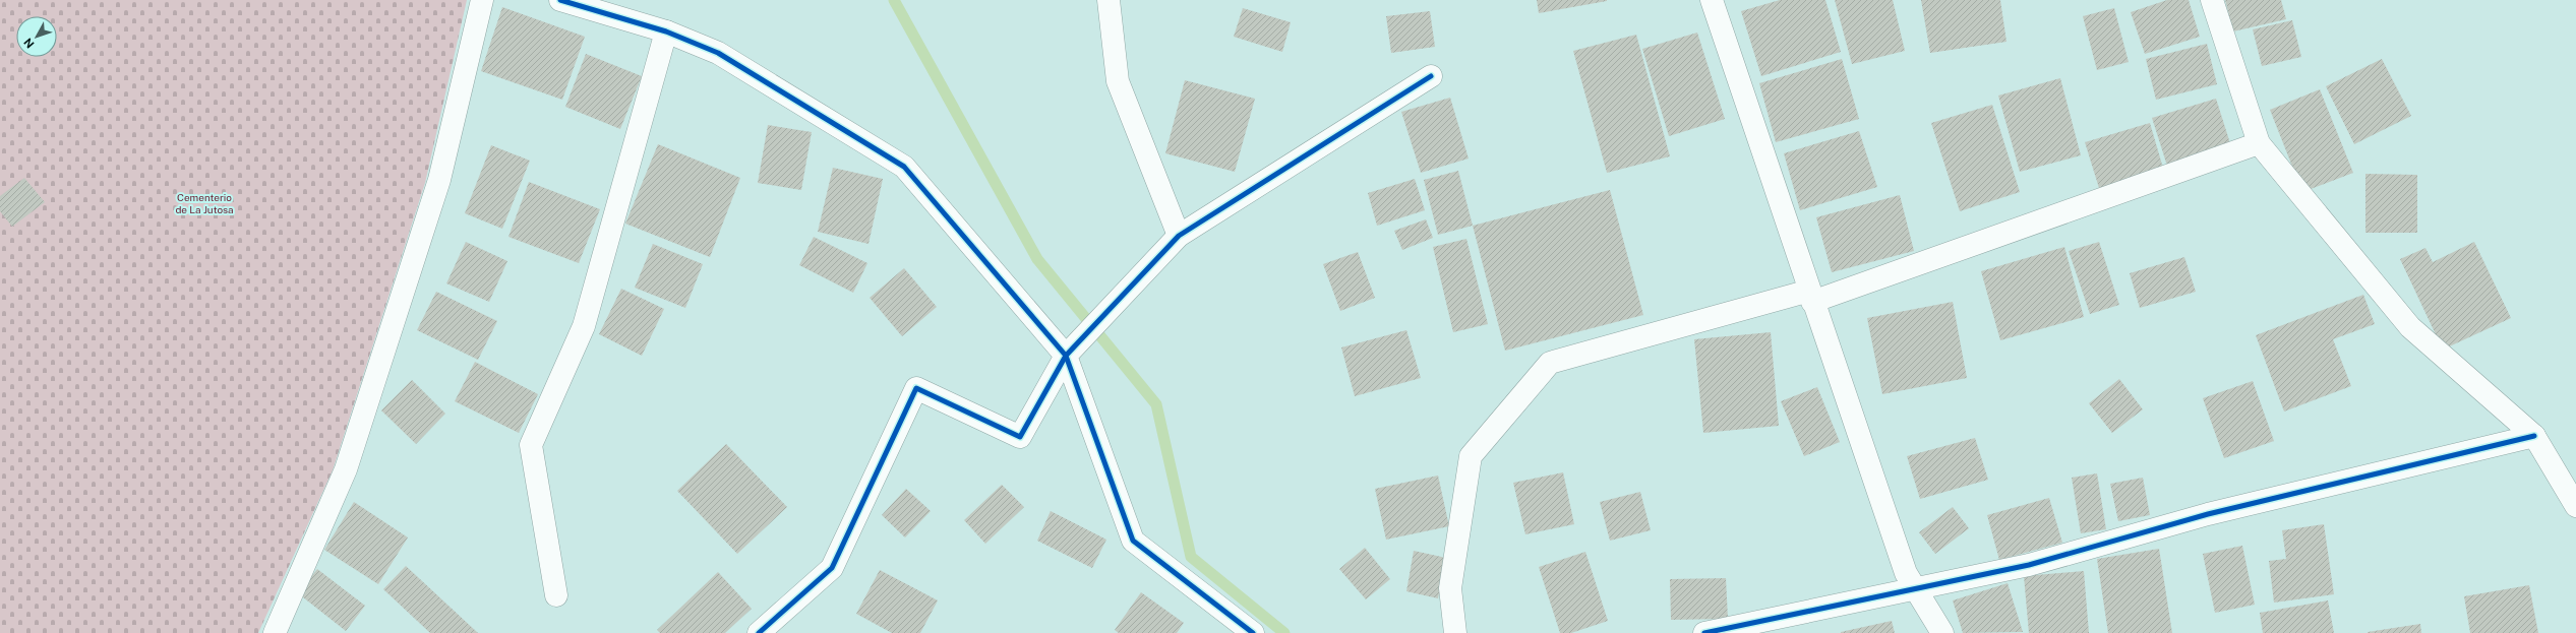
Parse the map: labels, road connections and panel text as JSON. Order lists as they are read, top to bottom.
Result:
{
  "parks": ["Cementerio de La Jutosa"],
  "north": "bottom left"
}
